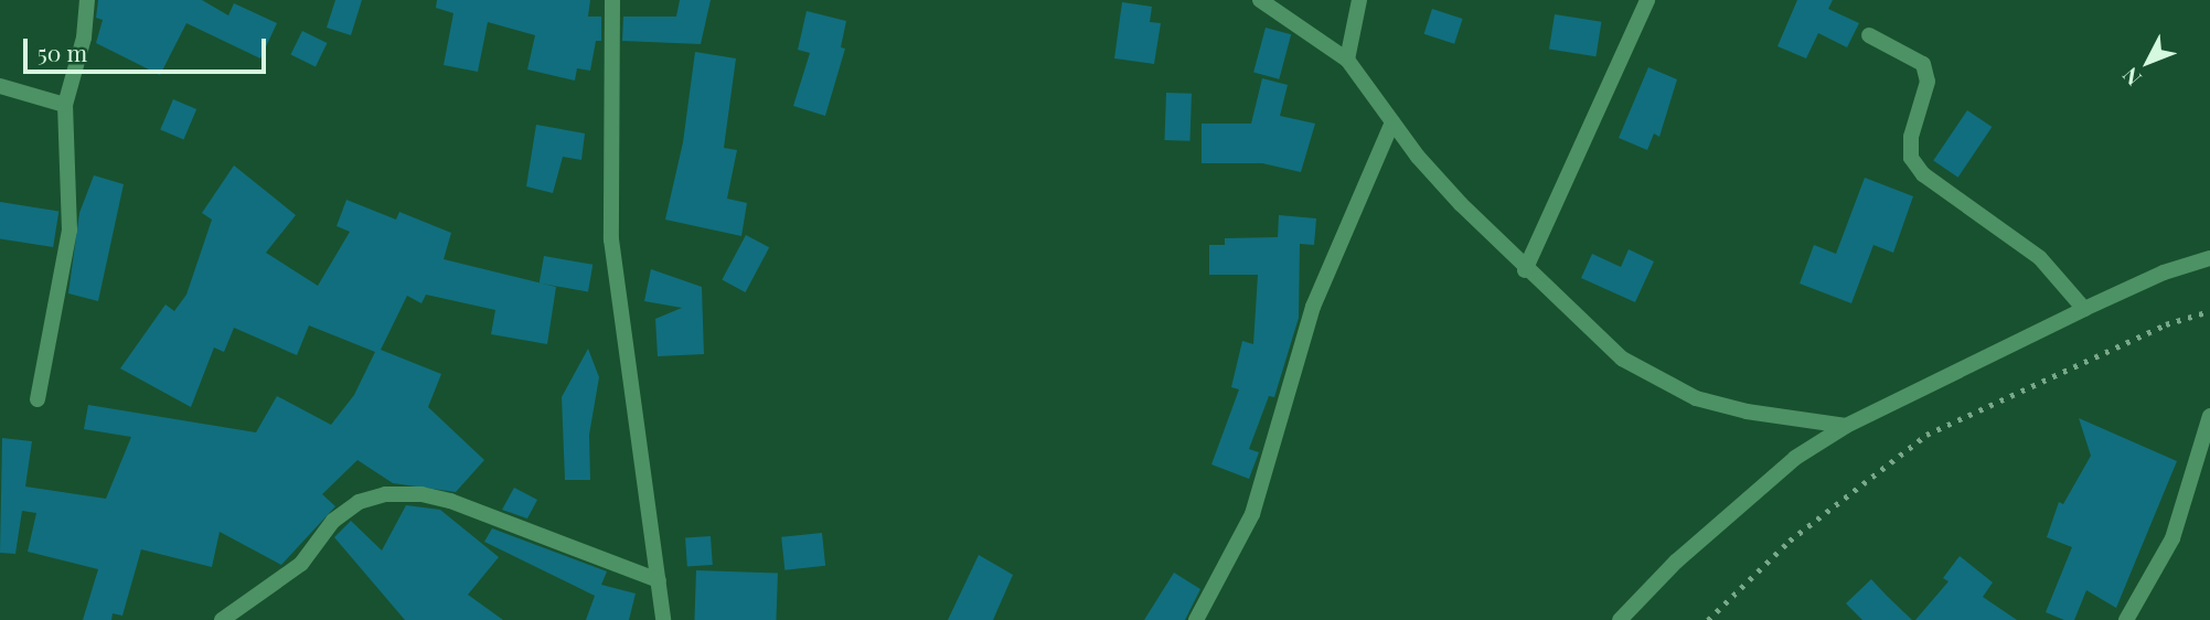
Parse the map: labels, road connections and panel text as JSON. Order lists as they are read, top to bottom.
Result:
{
  "scale_bar": "50 m",
  "north": "bottom left"
}
